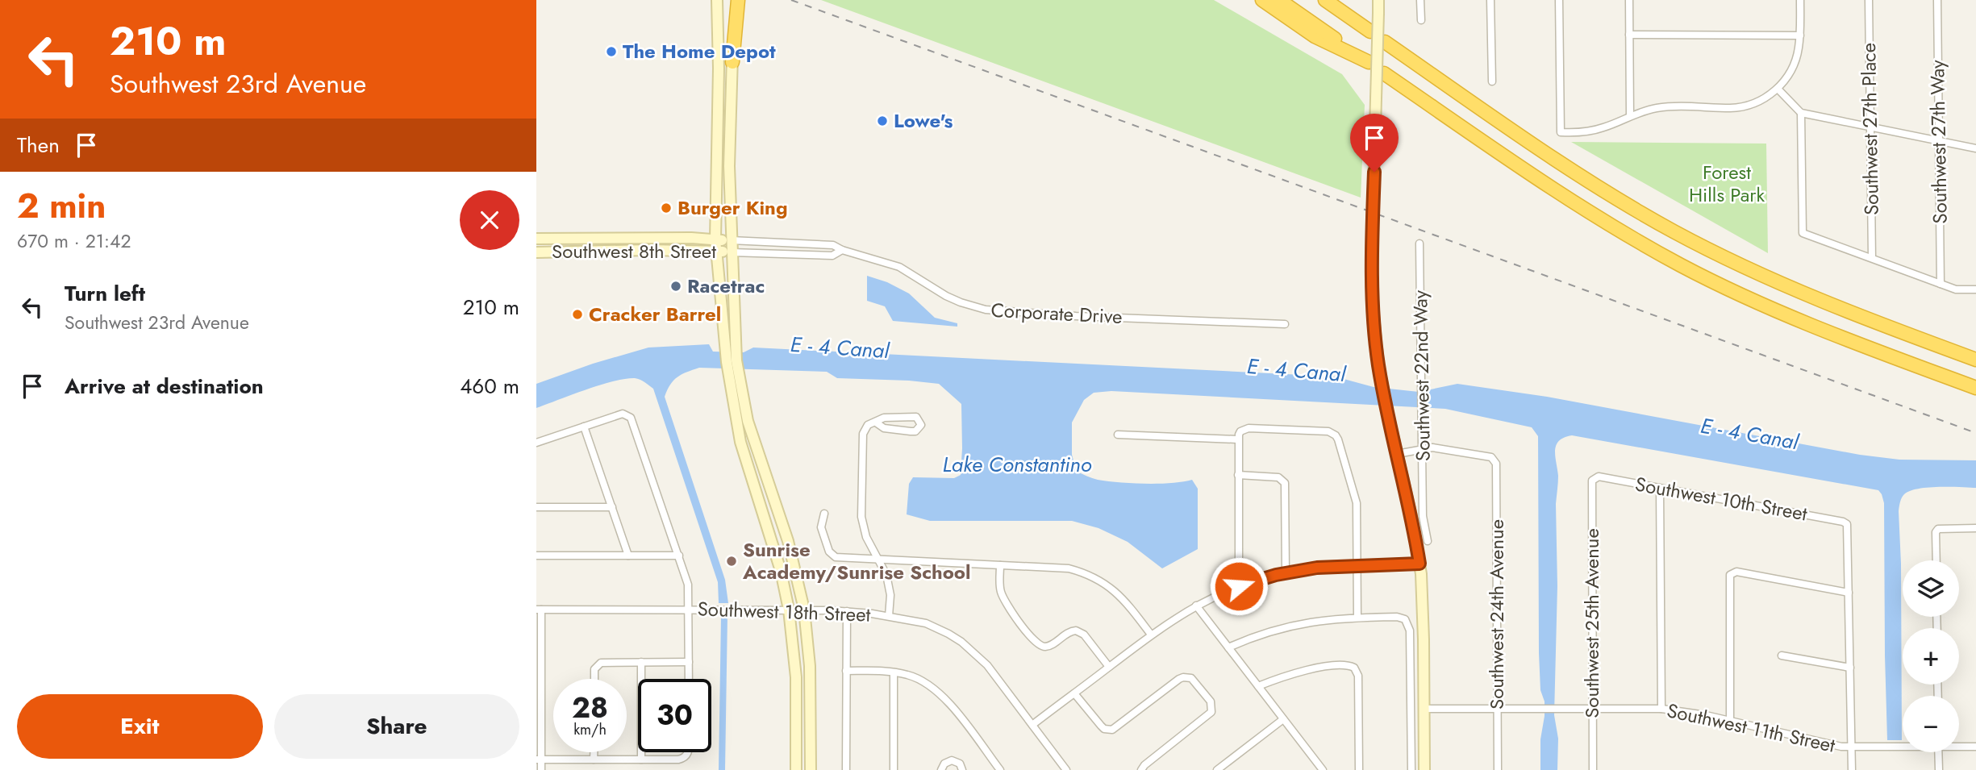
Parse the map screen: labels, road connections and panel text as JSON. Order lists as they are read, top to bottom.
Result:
{
  "streets": {
    "main road": ["Southwest 8th Street"],
    "street": [
      "Southwest 27th Place",
      "Southwest 27th Way",
      "Corporate Drive",
      "Southwest 22nd Way",
      "Southwest 10th Street",
      "Southwest 18th Street",
      "Southwest 24th Avenue",
      "Southwest 25th Avenue",
      "Southwest 11th Street"
    ]
  },
  "crossings": [
    ["Southwest 8th Street", "Corporate Drive"],
    ["Southwest 22nd Way", "Southwest 24th Avenue"],
    ["Southwest 10th Street", "Southwest 25th Avenue"],
    ["Southwest 24th Avenue", "Southwest 11th Street"],
    ["Southwest 25th Avenue", "Southwest 11th Street"]
  ],
  "water": ["E - 4 Canal", "Lake Constantino"],
  "parks": ["Forest Hills Park"],
  "places": [
    "The Home Depot",
    "Lowe's",
    "Burger King",
    "Racetrac",
    "Cracker Barrel",
    "Sunrise Academy/Sunrise School"
  ],
  "page": {
    "turn": ["210 m", "Southwest 23rd Avenue"],
    "then": "Then",
    "heading": ["2 min", "670 m · 21:42"],
    "list": [
      {
        "name": "Turn left",
        "note": "Southwest 23rd Avenue",
        "value": "210 m"
      },
      {
        "name": "Arrive at destination",
        "value": "460 m"
      }
    ],
    "map_buttons": ["+", "−"],
    "speed": "28 km/h",
    "limit": "30",
    "buttons": ["Exit", "Share"]
  }
}
